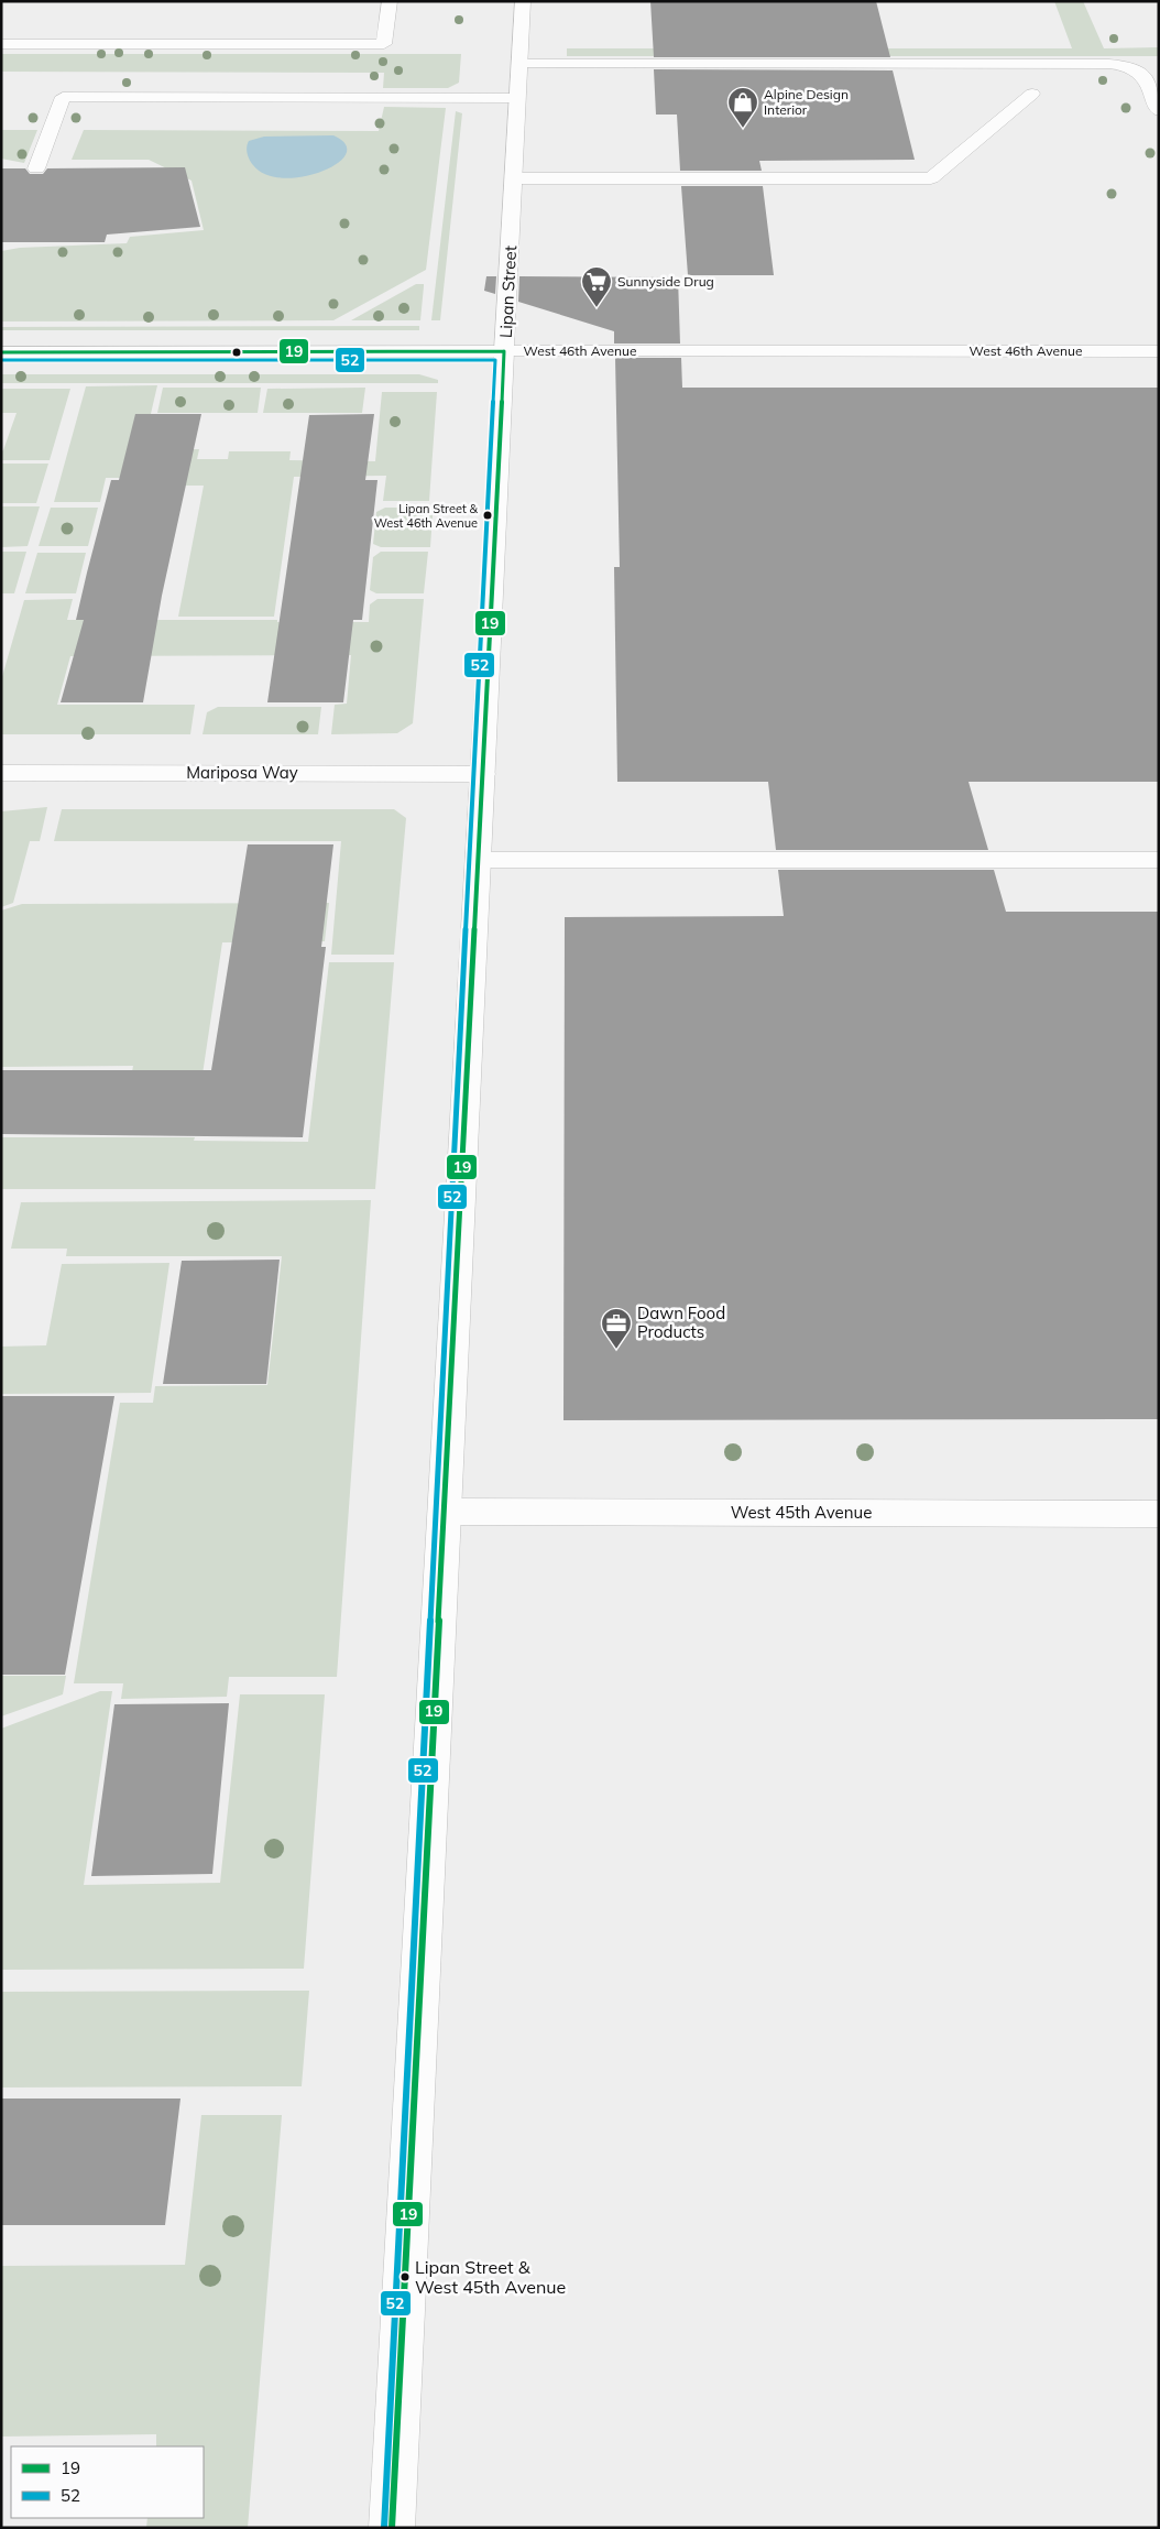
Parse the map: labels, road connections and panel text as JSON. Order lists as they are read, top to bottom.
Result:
{
  "streets": {
    "street": [
      "Lipan Street",
      "West 46th Avenue",
      "Mariposa Way",
      "West 45th Avenue"
    ]
  },
  "crossings": [
    ["Lipan Street", "West 46th Avenue"],
    ["Lipan Street", "Mariposa Way"],
    ["Lipan Street", "West 45th Avenue"]
  ],
  "places": {
    "shop": ["Alpine Design Interior"],
    "supermarket": ["Sunnyside Drug"],
    "other": ["Lipan Street & West 46th Avenue", "Lipan Street & West 45th Avenue"],
    "office": ["Dawn Food Products"]
  },
  "lines": ["transit line 19", "transit line 52"],
  "legend": ["19", "52"]
}
